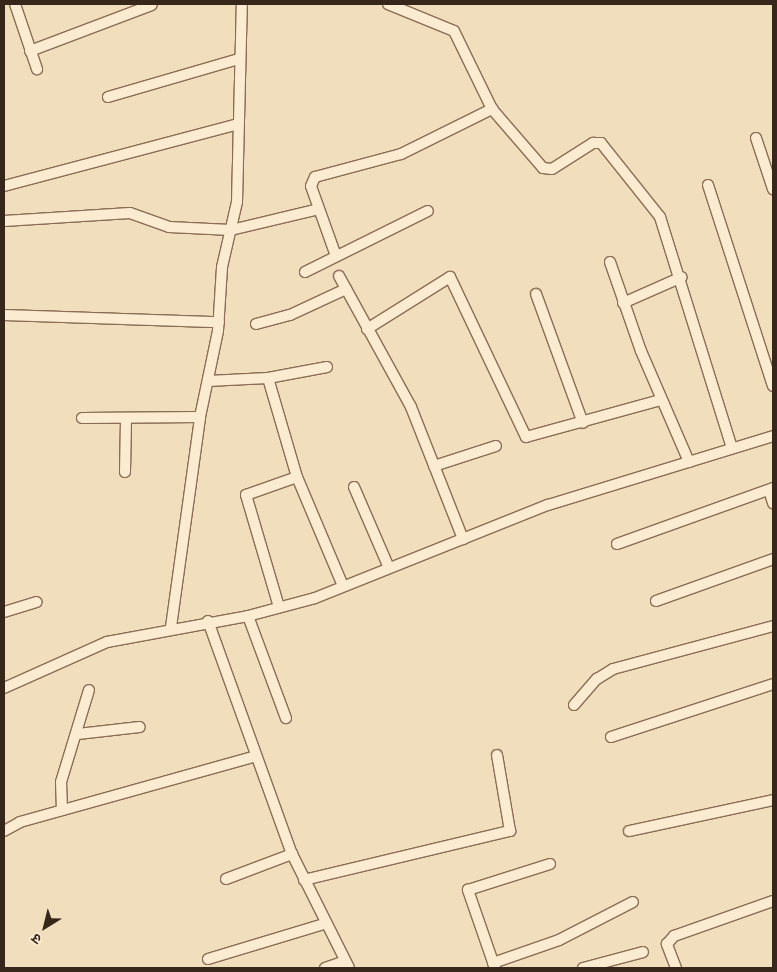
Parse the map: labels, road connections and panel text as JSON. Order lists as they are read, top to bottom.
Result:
{
  "north": "bottom left"
}
